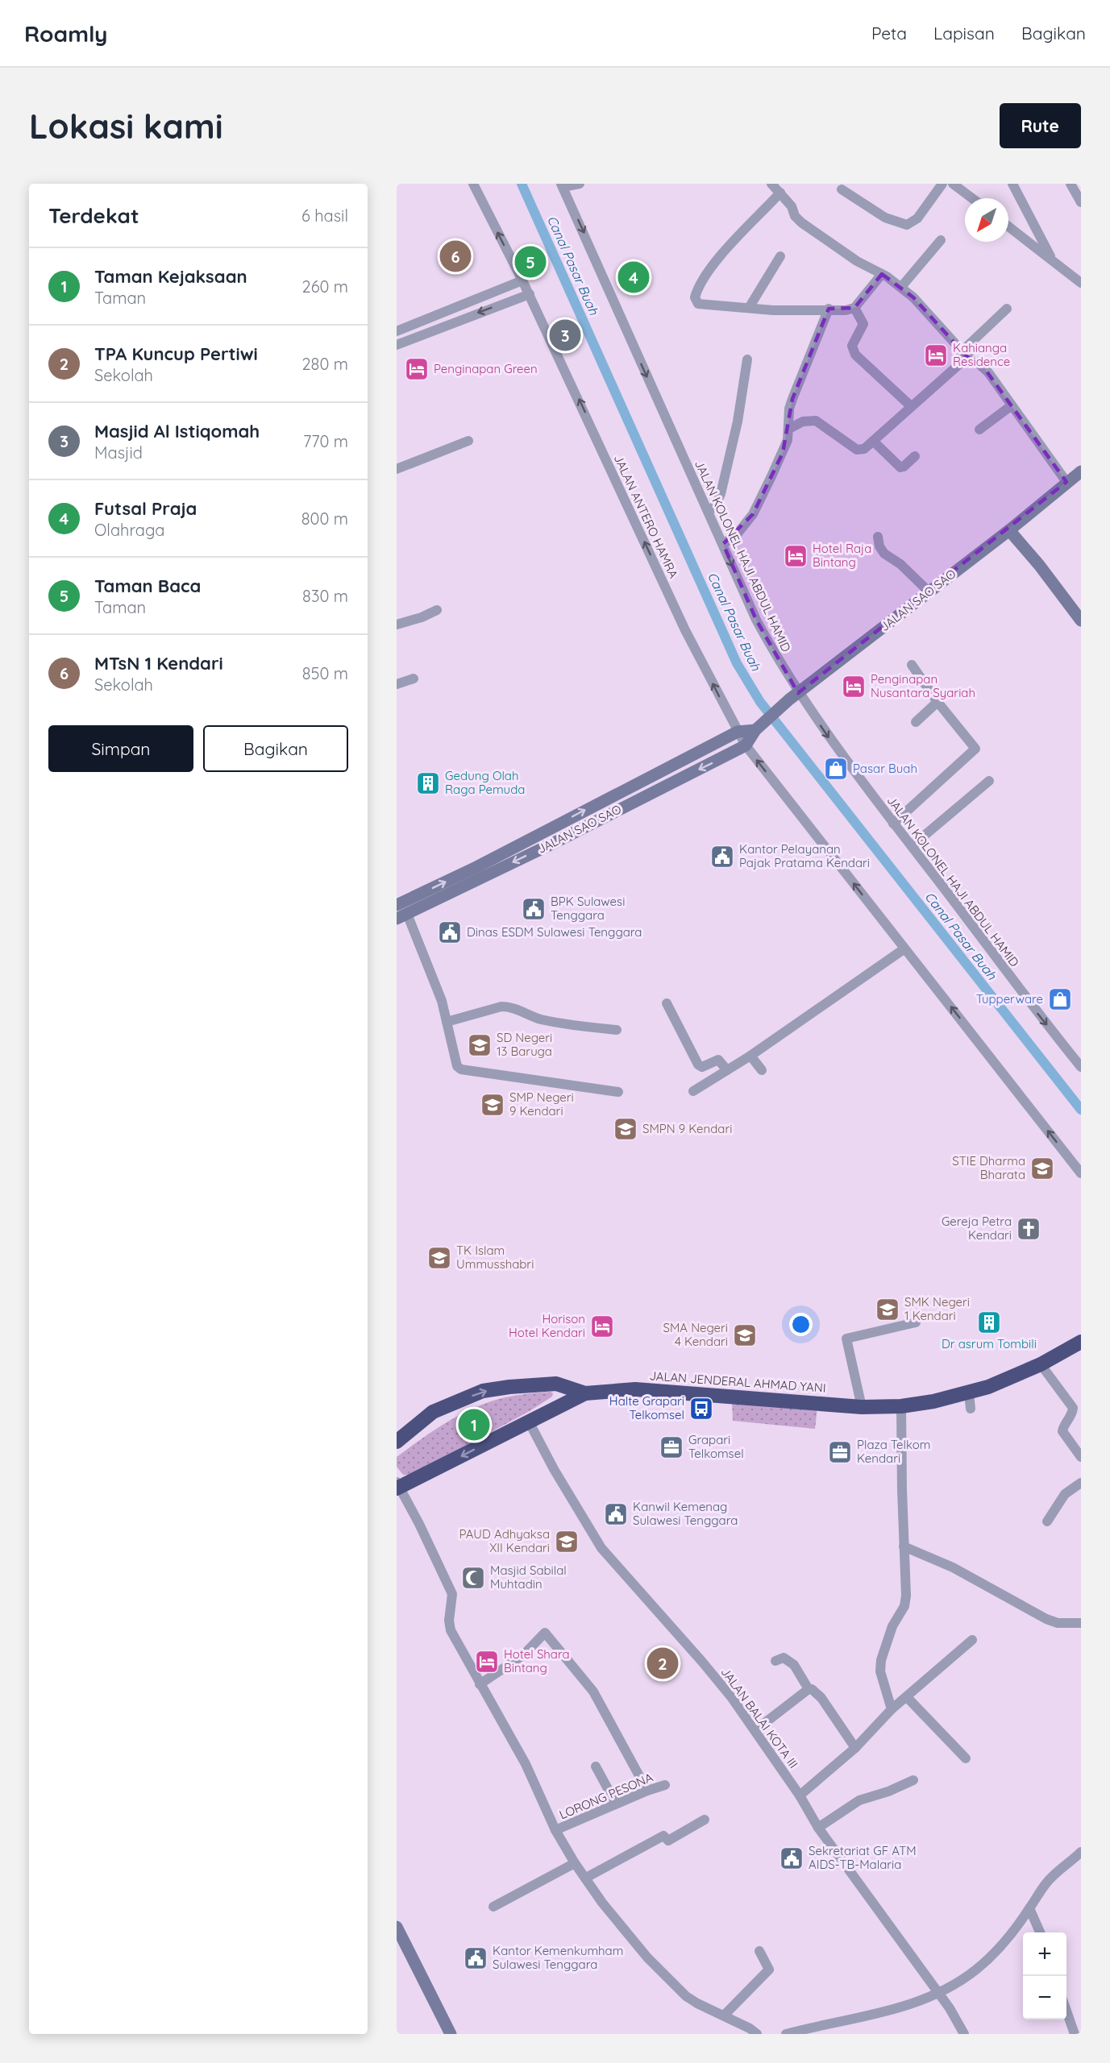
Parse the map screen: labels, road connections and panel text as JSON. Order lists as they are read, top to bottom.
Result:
{
  "streets": {
    "highway": ["JALAN JENDERAL AHMAD YANI"],
    "street": [
      "JALAN ANTERO HAMRA",
      "JALAN KOLONEL HAJI ABDUL HAMID",
      "JALAN SAO SAO",
      "JALAN BALAI KOTA III",
      "LORONG PESONA"
    ]
  },
  "crossings": [
    ["JALAN ANTERO HAMRA", "JALAN SAO SAO"],
    ["JALAN KOLONEL HAJI ABDUL HAMID", "JALAN SAO SAO"]
  ],
  "one_way": ["JALAN ANTERO HAMRA", "JALAN KOLONEL HAJI ABDUL HAMID"],
  "water": ["Canal Pasar Buah"],
  "places": {
    "hotel": [
      "Kahianga Residence",
      "Penginapan Green",
      "Hotel Raja Bintang",
      "Penginapan Nusantara Syariah",
      "Horison Hotel Kendari",
      "Hotel Shara Bintang"
    ],
    "shop": ["Pasar Buah", "Tupperware"],
    "building": ["Gedung Olah Raga Pemuda", "Dr asrum Tombili"],
    "public building": [
      "Kantor Pelayanan Pajak Pratama Kendari",
      "BPK Sulawesi Tenggara",
      "Dinas ESDM Sulawesi Tenggara",
      "Kanwil Kemenag Sulawesi Tenggara",
      "Sekretariat GF ATM AIDS-TB-Malaria",
      "Kantor Kemenkumham Sulawesi Tenggara"
    ],
    "school or university": [
      "SD Negeri 13 Baruga",
      "SMP Negeri 9 Kendari",
      "SMPN 9 Kendari",
      "STIE Dharma Bharata",
      "TK Islam Ummusshabri",
      "SMK Negeri 1 Kendari",
      "SMA Negeri 4 Kendari",
      "PAUD Adhyaksa XII Kendari"
    ],
    "church": ["Gereja Petra Kendari"],
    "bus stop": ["Halte Grapari Telkomsel"],
    "office": ["Grapari Telkomsel", "Plaza Telkom Kendari"],
    "mosque": ["Masjid Sabilal Muhtadin"]
  },
  "north": "bottom left",
  "page": {
    "header": "Roamly",
    "nav": ["Peta", "Lapisan", "Bagikan"],
    "buttons": [
      "Rute",
      ["Simpan", "Bagikan"]
    ],
    "title": "Lokasi kami",
    "heading": ["Terdekat", "6 hasil"],
    "pins": [
      "6",
      "5",
      "4",
      "3",
      "1",
      "2"
    ],
    "list": [
      {
        "mark": "1",
        "name": "Taman Kejaksaan",
        "note": "Taman",
        "value": "260 m"
      },
      {
        "mark": "2",
        "name": "TPA Kuncup Pertiwi",
        "note": "Sekolah",
        "value": "280 m"
      },
      {
        "mark": "3",
        "name": "Masjid Al Istiqomah",
        "note": "Masjid",
        "value": "770 m"
      },
      {
        "mark": "4",
        "name": "Futsal Praja",
        "note": "Olahraga",
        "value": "800 m"
      },
      {
        "mark": "5",
        "name": "Taman Baca",
        "note": "Taman",
        "value": "830 m"
      },
      {
        "mark": "6",
        "name": "MTsN 1 Kendari",
        "note": "Sekolah",
        "value": "850 m"
      }
    ],
    "map_buttons": ["+", "−"]
  }
}
